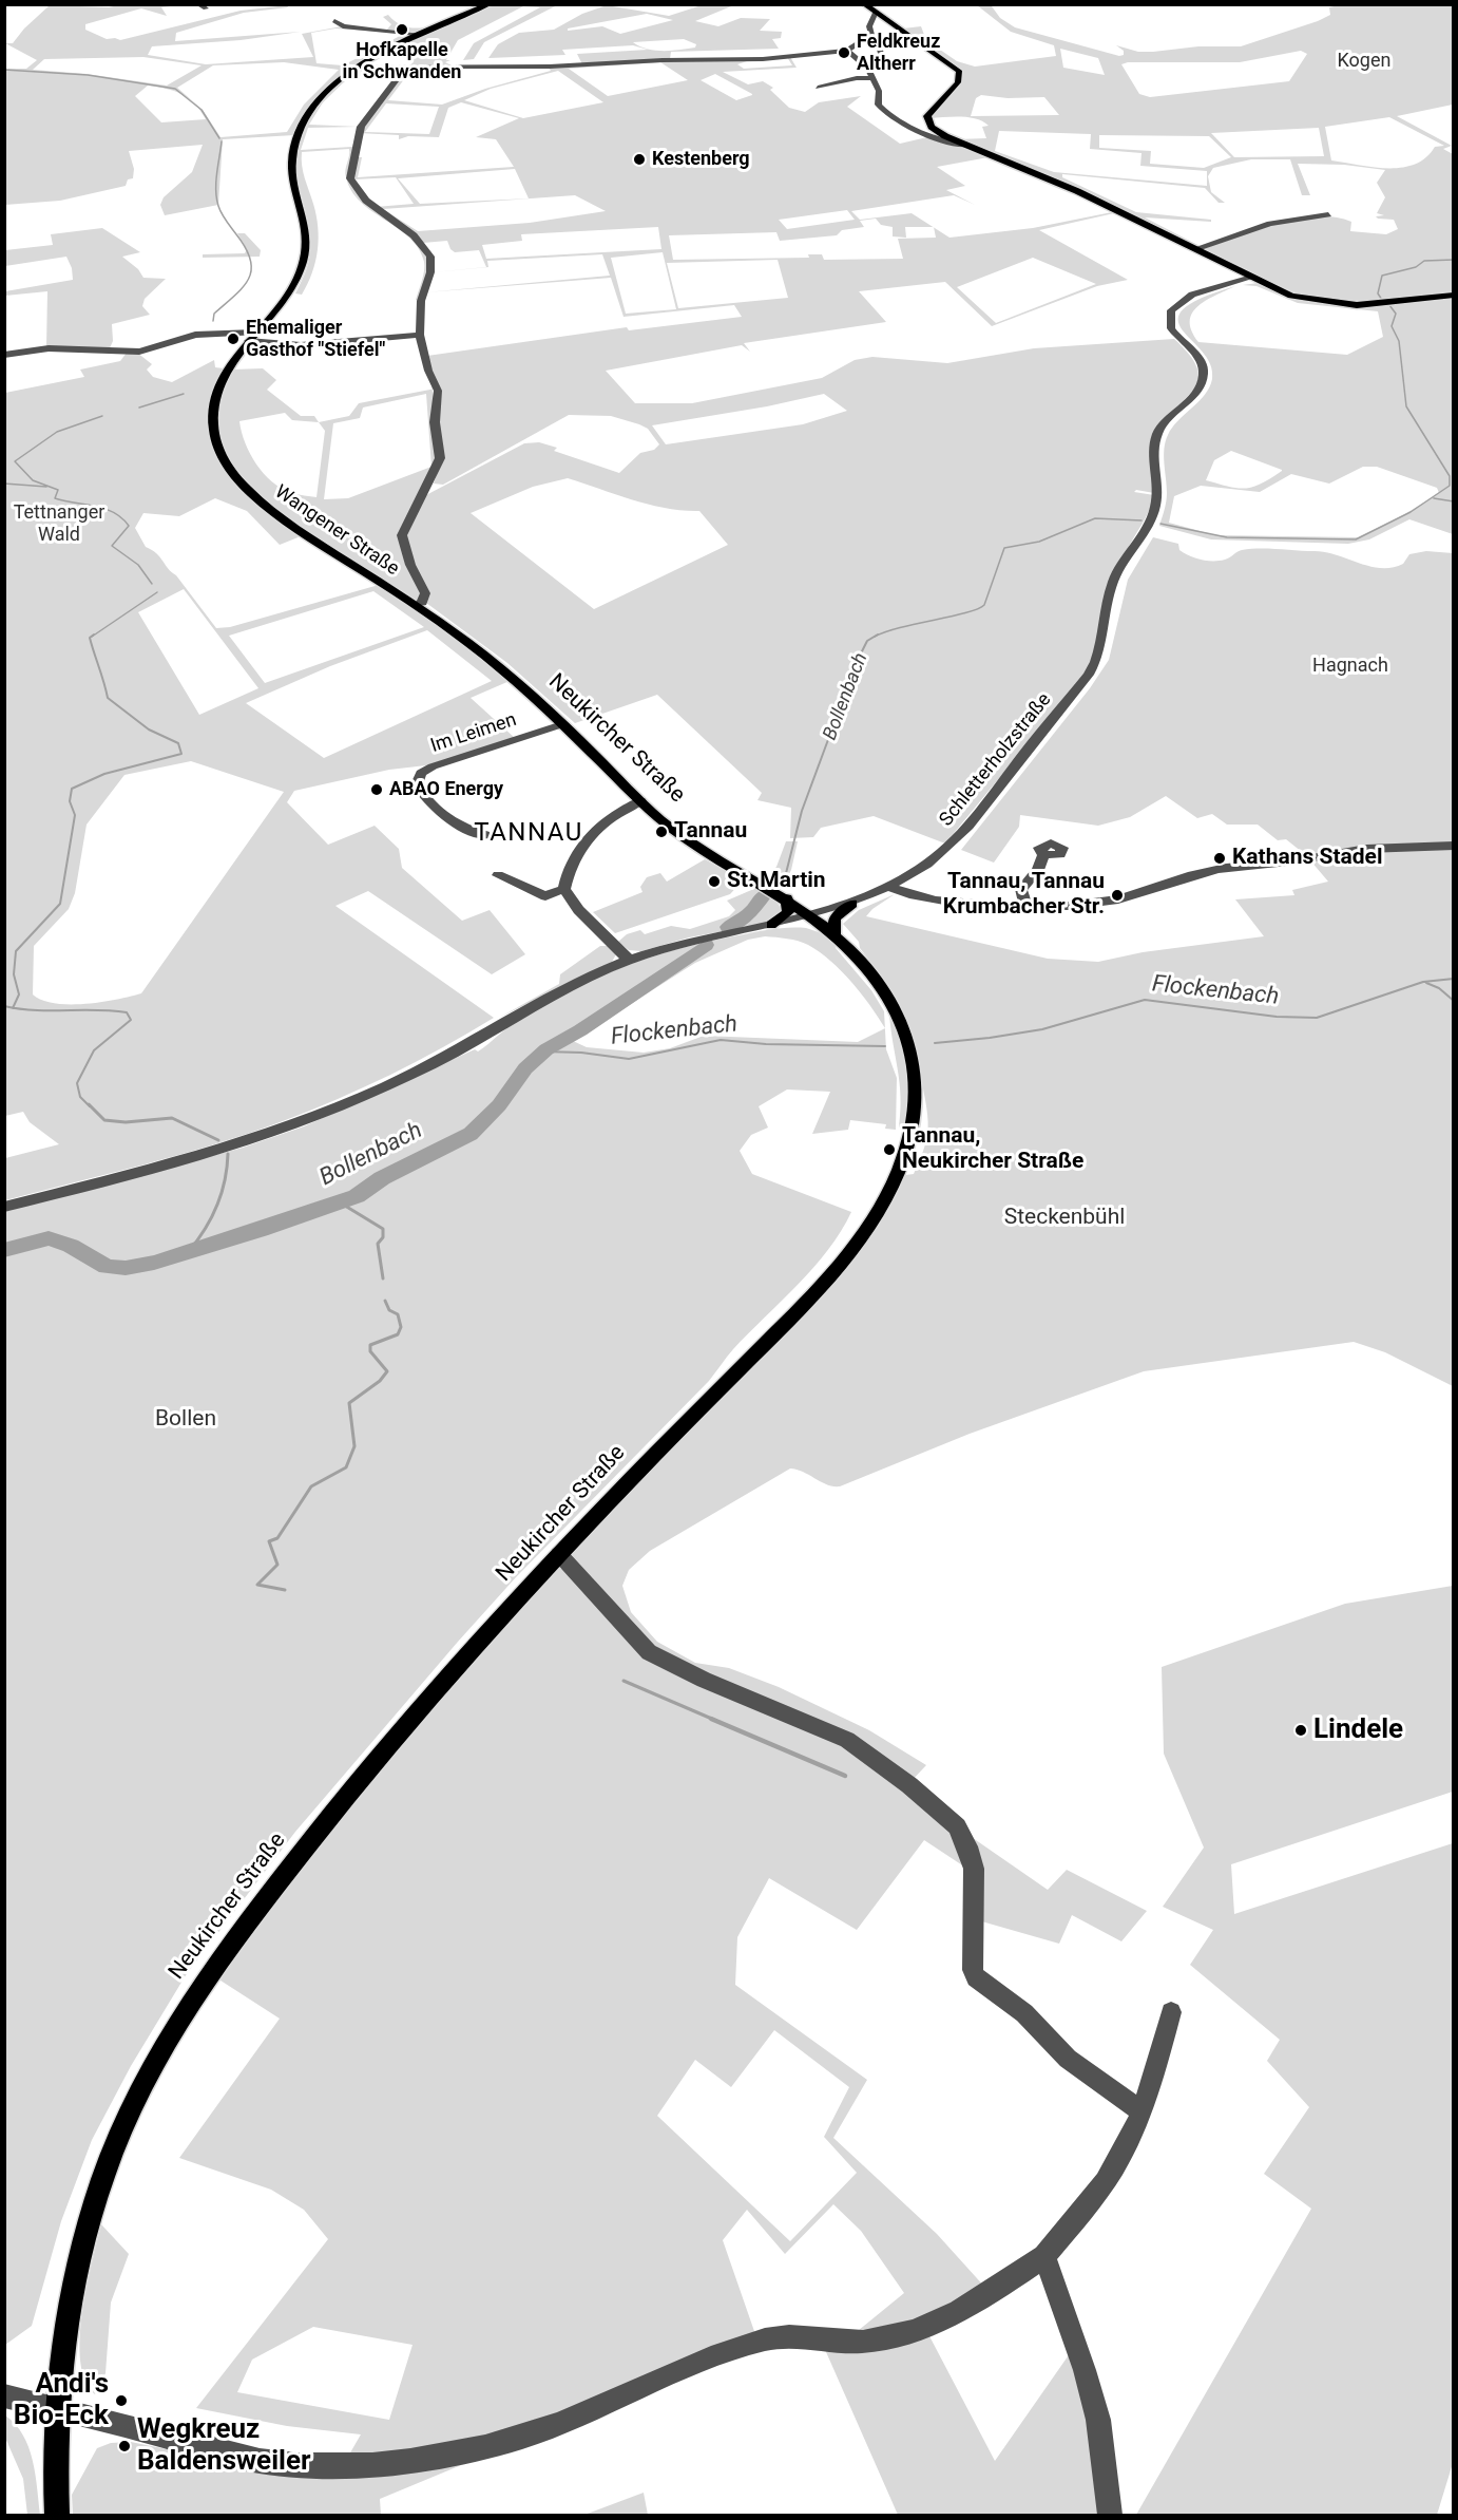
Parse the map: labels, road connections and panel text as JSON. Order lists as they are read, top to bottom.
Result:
{
  "streets": {
    "main road": ["Wangener Straße", "Neukircher Straße"],
    "street": ["Im Leimen", "Schletterholzstraße"]
  },
  "crossings": [
    ["Wangener Straße", "Neukircher Straße"],
    ["Im Leimen", "Neukircher Straße"],
    ["Neukircher Straße", "Schletterholzstraße"]
  ],
  "districts": ["TANNAU"],
  "water": ["Bollenbach", "Flockenbach"],
  "parks": [
    "Kogen",
    "Tettnanger Wald",
    "Hagnach",
    "Steckenbühl",
    "Bollen"
  ],
  "places": [
    "Hofkapelle in Schwanden",
    "Feldkreuz Altherr",
    "Kestenberg",
    "Ehemaliger Gasthof \"Stiefel\"",
    "ABAO Energy",
    "Tannau",
    "Kathans Stadel",
    "St. Martin",
    "Tannau, Tannau Krumbacher Str.",
    "Tannau, Neukircher Straße",
    "Lindele",
    "Andi's Bio-Eck",
    "Wegkreuz Baldensweiler"
  ]
}
